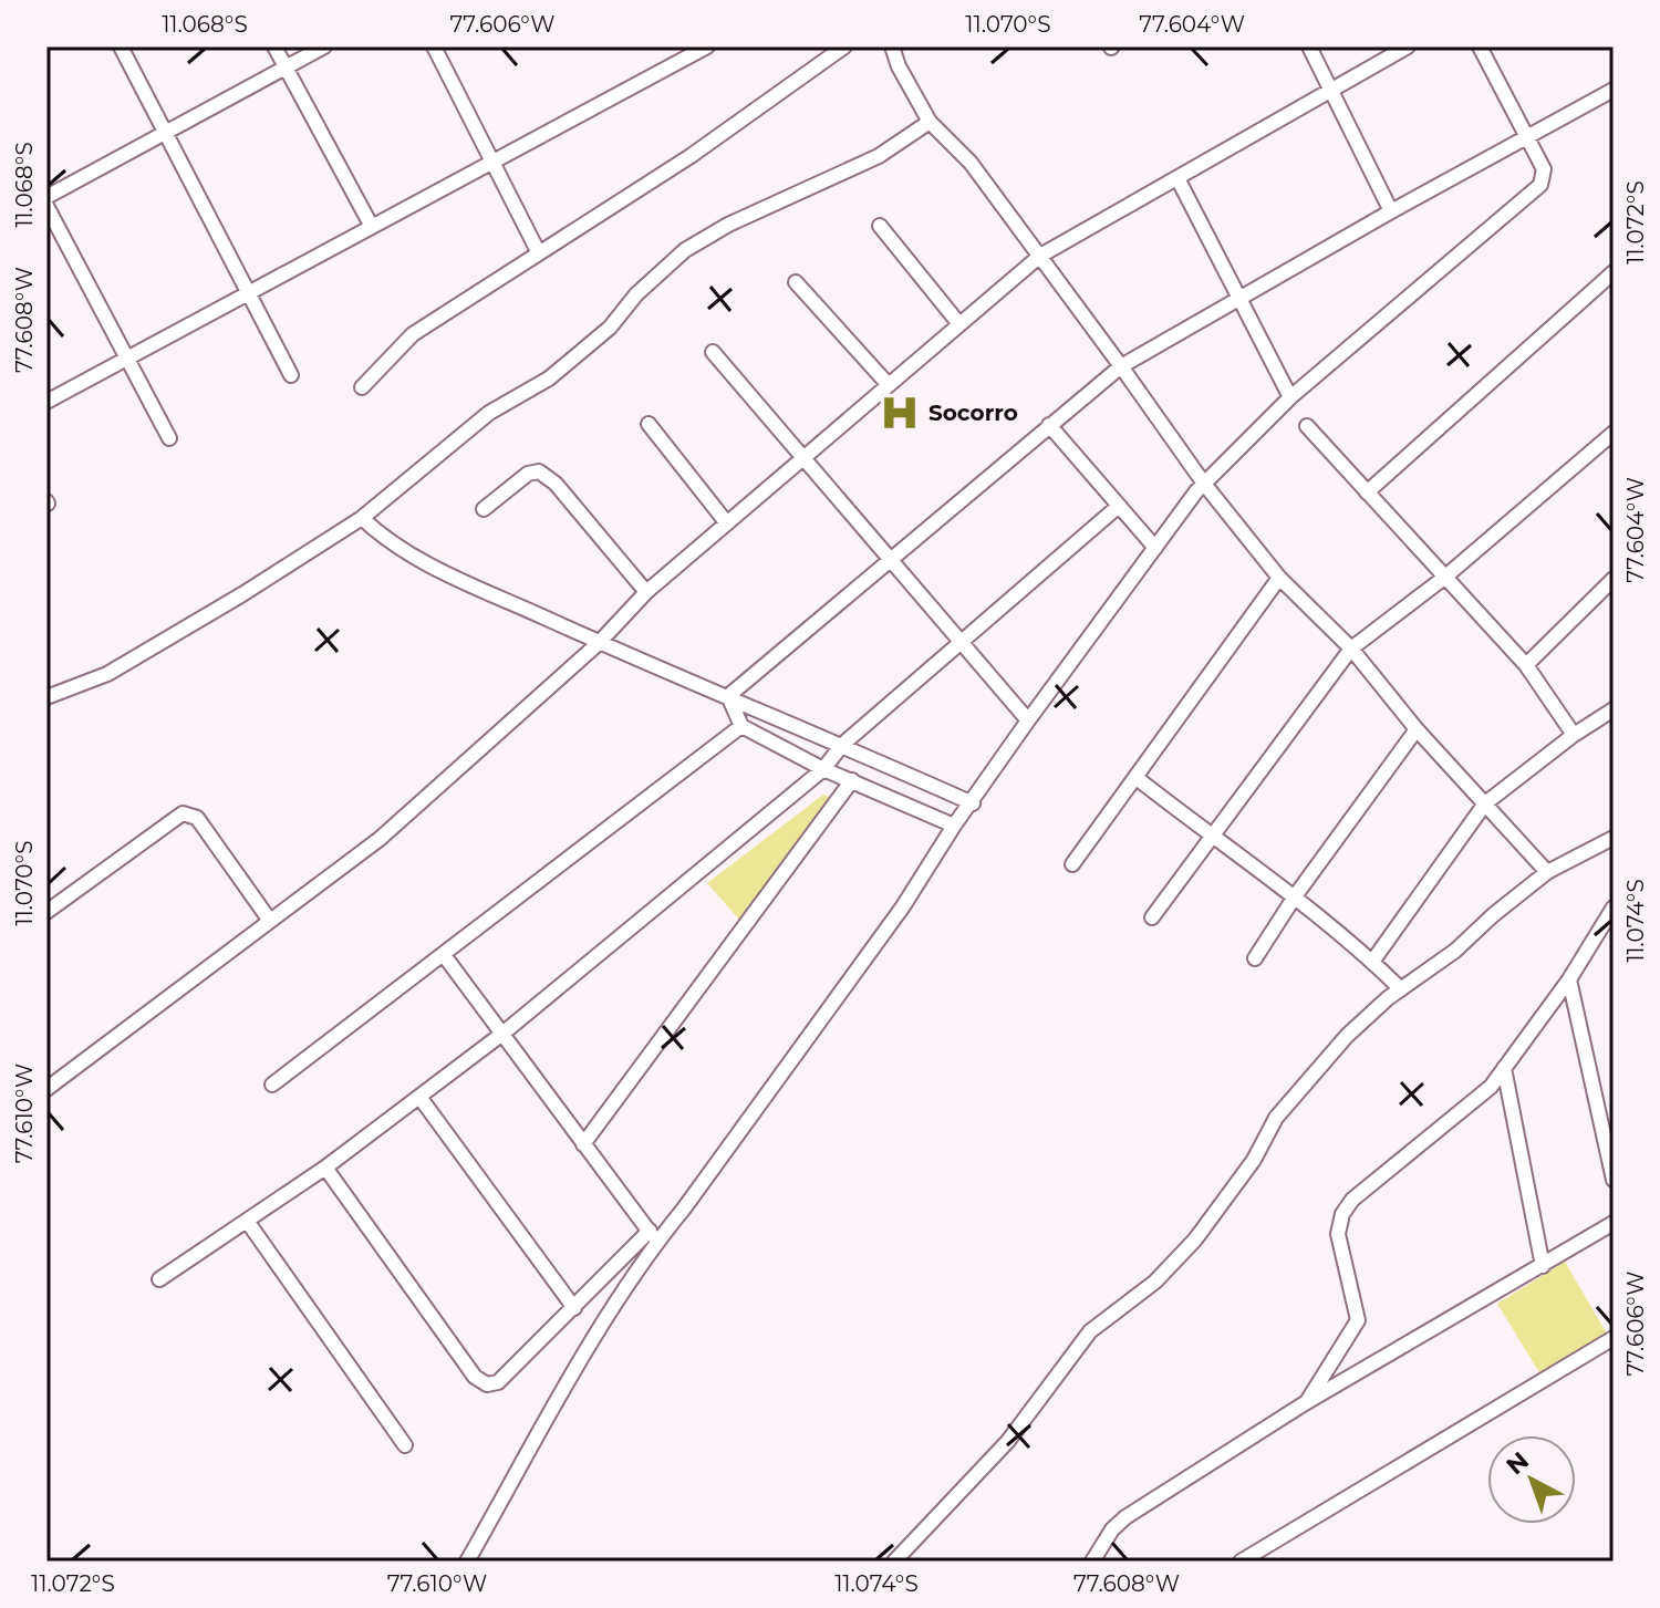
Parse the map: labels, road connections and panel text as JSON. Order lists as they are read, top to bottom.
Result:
{
  "places": {
    "hospital": ["Socorro"]
  },
  "north": "top left",
  "coordinates": [
    "11.068°S",
    "77.606°W",
    "11.070°S",
    "77.604°W",
    "11.072°S",
    "77.608°W",
    "11.074°S",
    "77.610°W"
  ]
}
